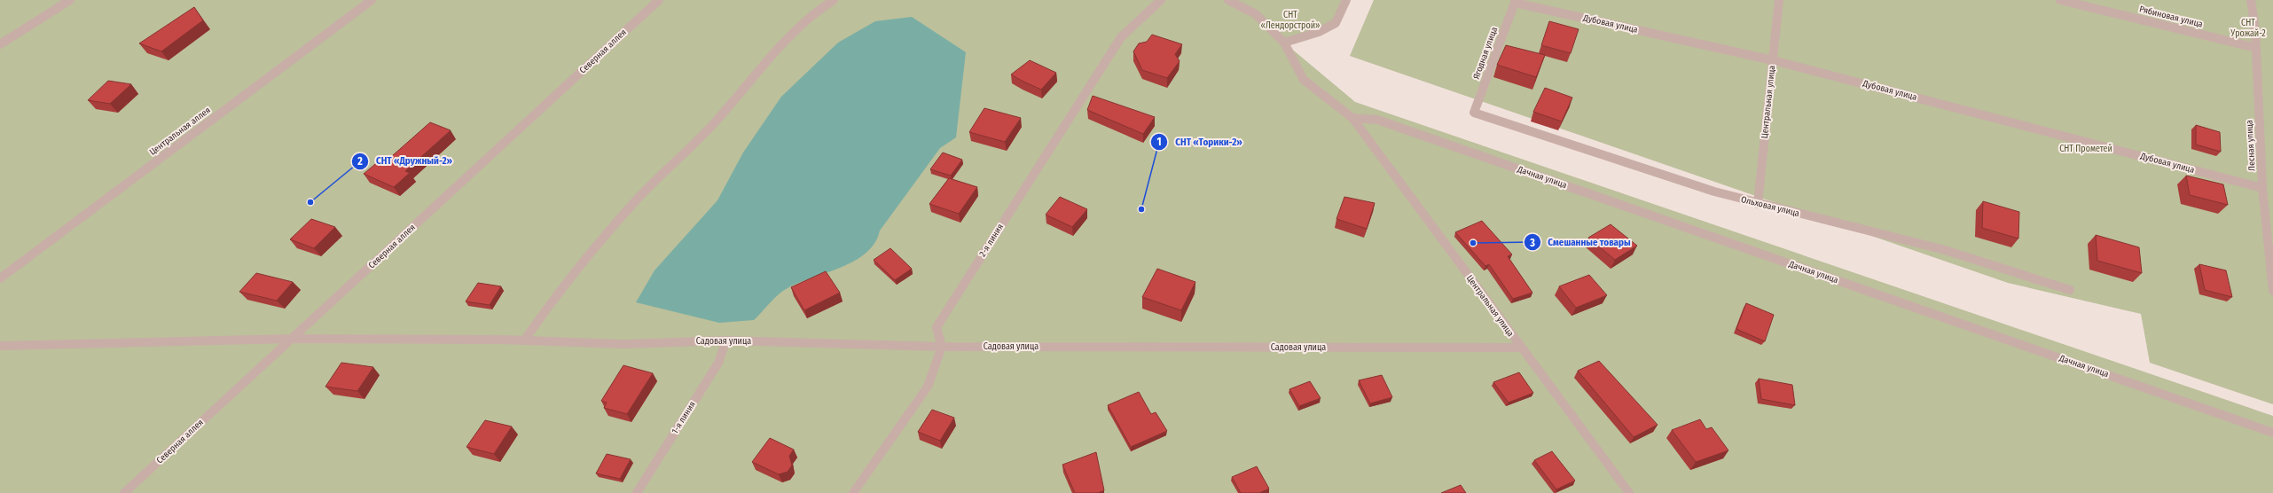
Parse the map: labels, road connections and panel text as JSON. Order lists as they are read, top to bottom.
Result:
{
  "streets": {
    "street": [
      "Рябиновая улица",
      "Дубовая улица",
      "Северная аллея",
      "Ягодная улица",
      "Центральная улица",
      "Центральная аллея",
      "Лесная улица",
      "Дачная улица",
      "Ольховая улица",
      "2-я линия",
      "Садовая улица",
      "1-я линия"
    ]
  },
  "crossings": [
    ["Рябиновая улица", "Лесная улица"],
    ["Дубовая улица", "Ягодная улица"],
    ["Дубовая улица", "Центральная улица"],
    ["Дубовая улица", "Лесная улица"],
    ["Северная аллея", "Садовая улица"],
    ["Ягодная улица", "Ольховая улица"],
    ["Центральная улица", "Дачная улица"],
    ["Центральная улица", "Ольховая улица"],
    ["Центральная улица", "Садовая улица"],
    ["2-я линия", "Садовая улица"],
    ["Садовая улица", "1-я линия"]
  ],
  "parks": ["СНТ «Лендорстрой»", "СНТ Урожай-2", "СНТ Прометей"],
  "places": ["СНТ «Дружный-2»", "СНТ «Торики-2»", "Смешанные товары"]
}
